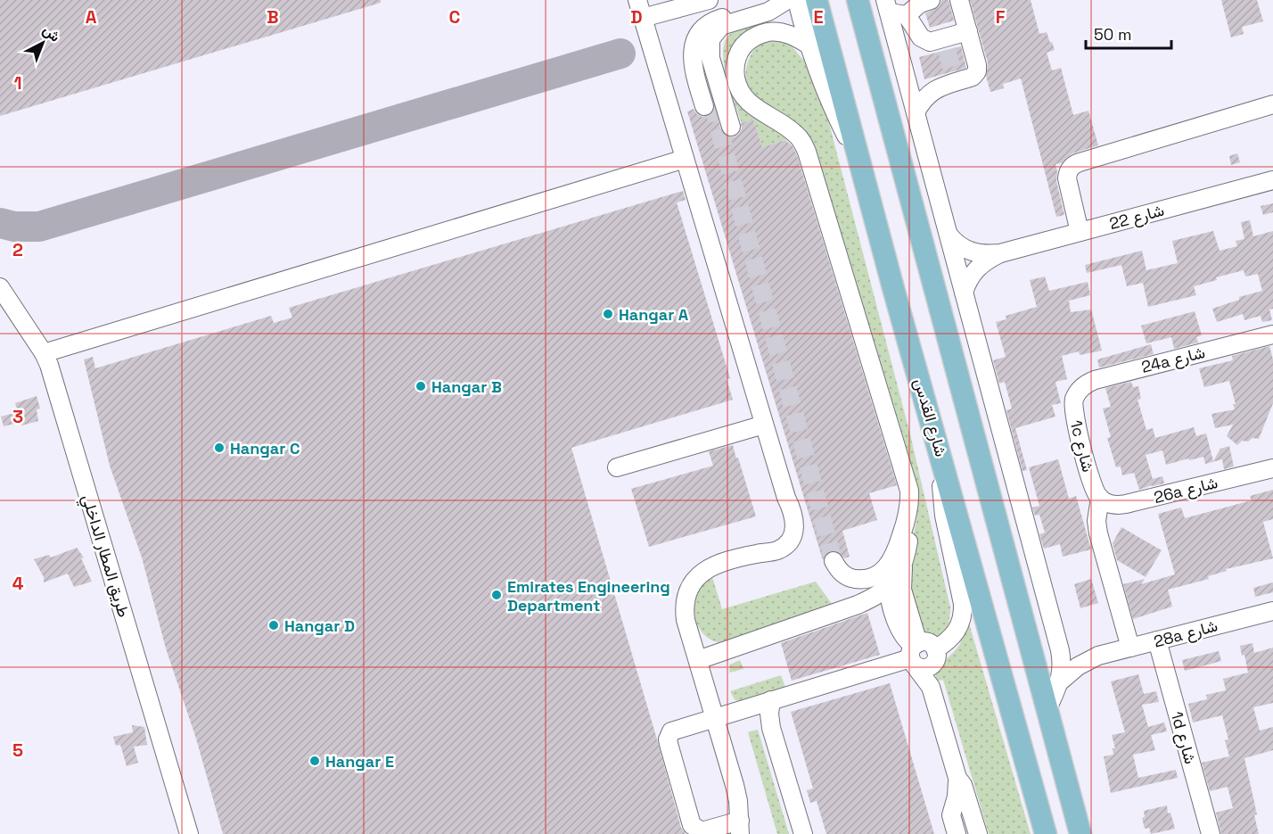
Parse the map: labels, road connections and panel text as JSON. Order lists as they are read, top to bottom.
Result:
{
  "streets": {
    "main road": ["شارع القدس"],
    "street": [
      "شارع 22",
      "24a شارع",
      "1c شارع",
      "26a شارع",
      "طريق المطار الداخلي",
      "28a شارع",
      "1d شارع"
    ]
  },
  "crossings": [
    ["24a شارع", "1c شارع"],
    ["1c شارع", "26a شارع"],
    ["28a شارع", "1d شارع"]
  ],
  "places": [
    "Hangar A",
    "Hangar B",
    "Hangar C",
    "Emirates Engineering Department",
    "Hangar D",
    "Hangar E"
  ],
  "scale_bar": "50 m",
  "north": "top right",
  "grid": {
    "columns": [
      "A",
      "B",
      "C",
      "D",
      "E",
      "F"
    ],
    "rows": [
      "1",
      "2",
      "3",
      "4",
      "5"
    ]
  }
}
